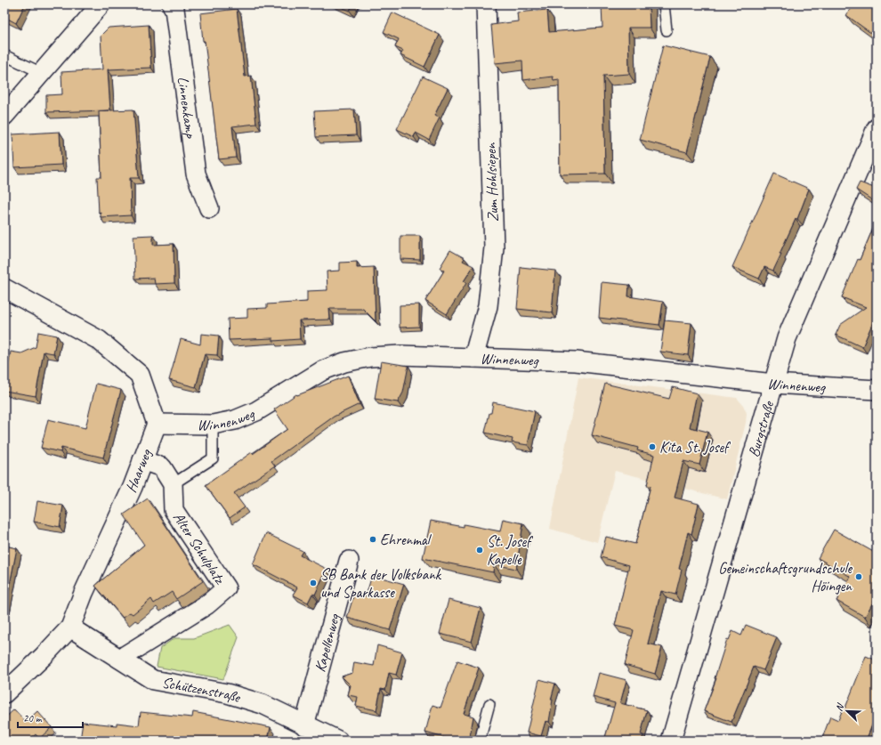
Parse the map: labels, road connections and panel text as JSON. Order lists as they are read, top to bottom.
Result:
{
  "streets": {
    "street": [
      "Linnenkamp",
      "Zum Hohlsiepen",
      "Winnenweg",
      "Burgstraße",
      "Haarweg",
      "Alter Schulplatz",
      "Kapellenweg",
      "Schützenstraße"
    ]
  },
  "crossings": [
    ["Zum Hohlsiepen", "Winnenweg"],
    ["Winnenweg", "Burgstraße"],
    ["Winnenweg", "Haarweg"],
    ["Haarweg", "Schützenstraße"],
    ["Alter Schulplatz", "Schützenstraße"],
    ["Kapellenweg", "Schützenstraße"]
  ],
  "places": [
    "Kita St. Josef",
    "Ehrenmal",
    "St. Josef Kapelle",
    "Gemeinschaftsgrundschule Höingen",
    "SB Bank der Volksbank und Sparkasse"
  ],
  "scale_bar": "20 m",
  "north": "top left"
}
